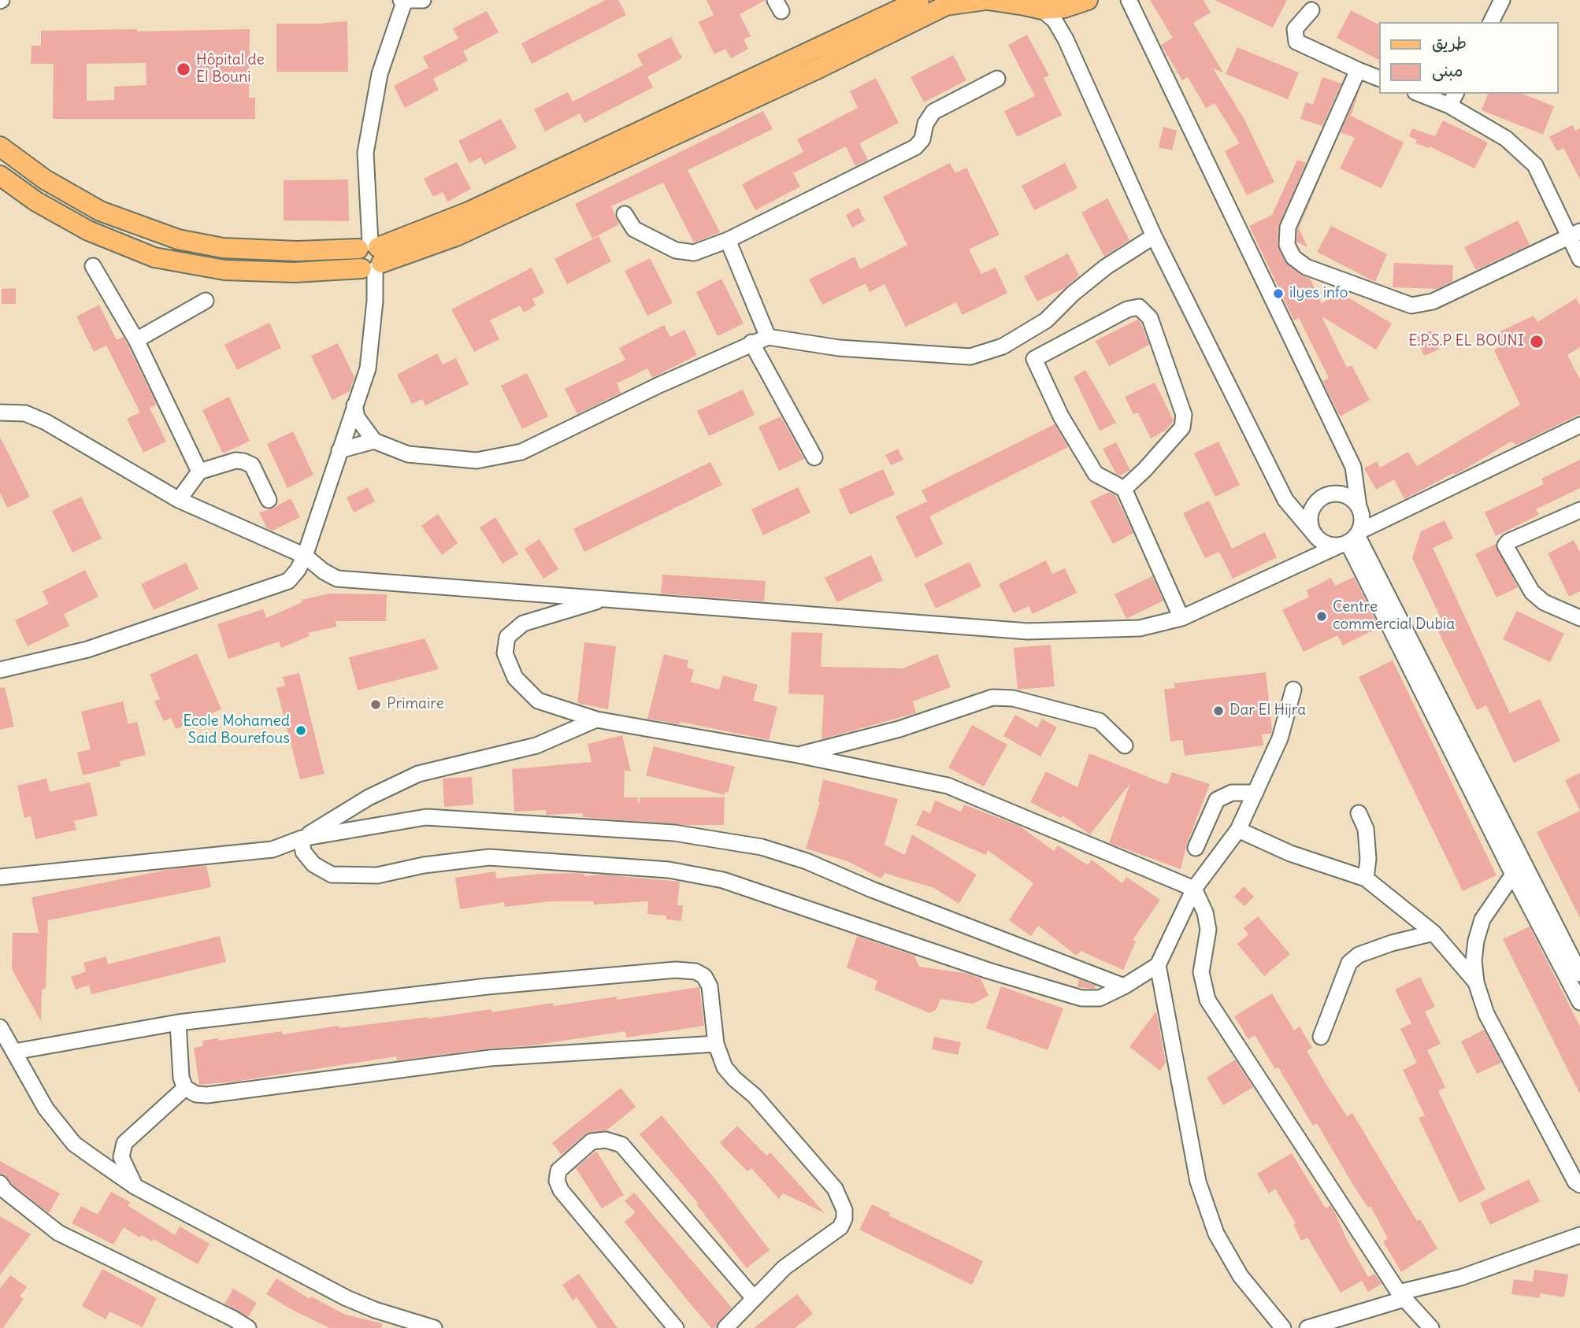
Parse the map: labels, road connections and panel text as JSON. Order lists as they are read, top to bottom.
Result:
{
  "places": [
    "Hôpital de El Bouni",
    "ilyes info",
    "E.P.S.P EL BOUNI",
    "Centre commercial Dubia",
    "Primaire",
    "Dar El Hijra",
    "Ecole Mohamed Said Bourefous"
  ],
  "legend": ["طريق", "مبنى"]
}
